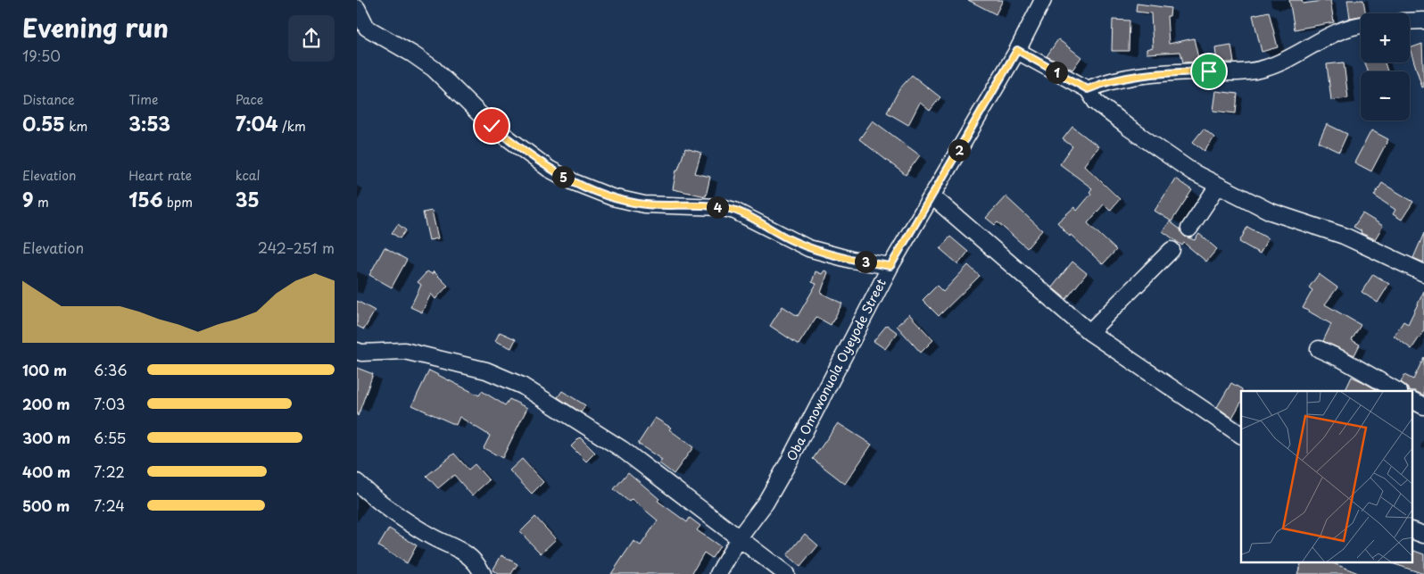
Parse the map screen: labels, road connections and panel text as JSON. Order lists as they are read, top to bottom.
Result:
{
  "streets": {
    "street": ["Oba Omowonuola Oyeyode Street"]
  },
  "page": {
    "heading": ["Evening run", "19:50"],
    "map_buttons": ["+", "−"],
    "pins": [
      "1",
      "2",
      "5",
      "4",
      "3"
    ],
    "stats": [
      ["Distance", "0.55 km"],
      ["Time", "3:53"],
      ["Pace", "7:04 /km"],
      ["Elevation", "9 m"],
      ["Heart rate", "156 bpm"],
      ["kcal", "35"]
    ],
    "chart": ["Elevation", "242–251 m"],
    "list": [
      {
        "name": "100 m",
        "note": "6:36"
      },
      {
        "name": "200 m",
        "note": "7:03"
      },
      {
        "name": "300 m",
        "note": "6:55"
      },
      {
        "name": "400 m",
        "note": "7:22"
      },
      {
        "name": "500 m",
        "note": "7:24"
      }
    ]
  }
}
